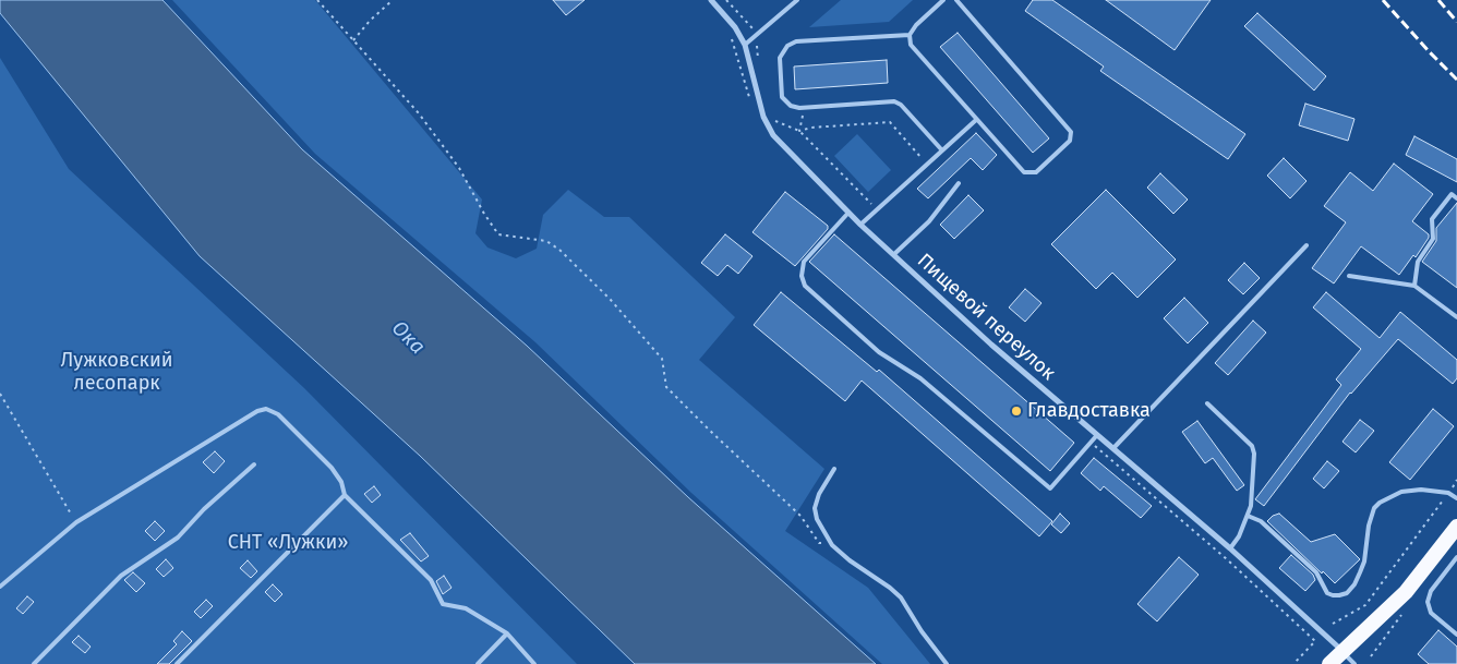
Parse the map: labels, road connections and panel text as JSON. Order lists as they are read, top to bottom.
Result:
{
  "streets": {
    "street": ["Пищевой переулок"]
  },
  "water": ["Ока"],
  "parks": ["Лужковский лесопарк", "СНТ «Лужки»"],
  "places": ["Главдоставка"]
}
